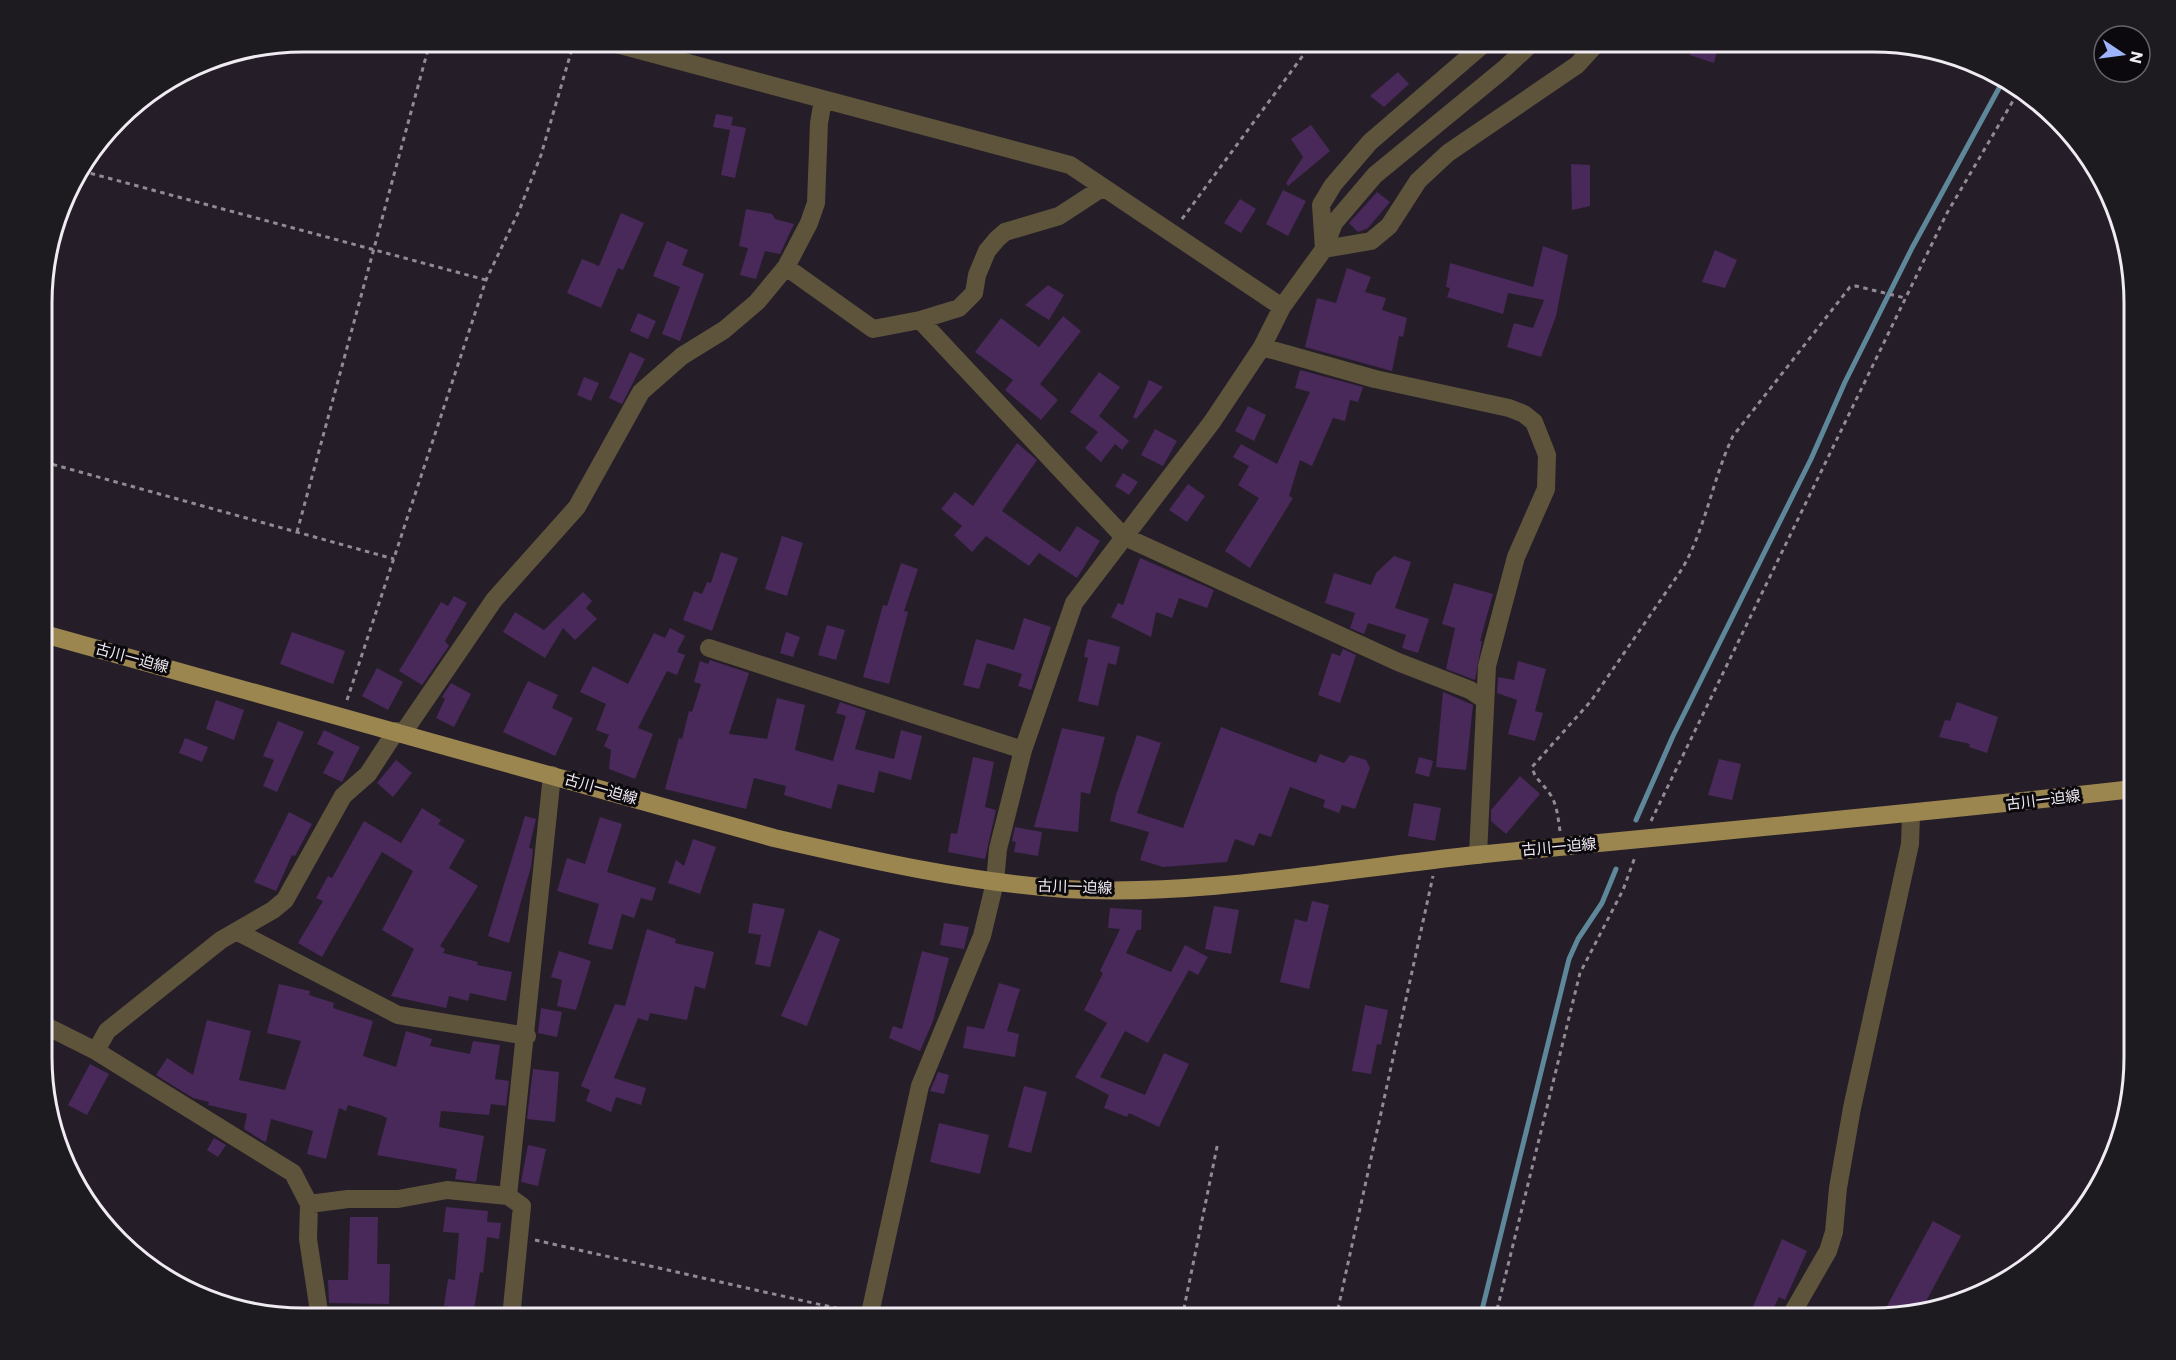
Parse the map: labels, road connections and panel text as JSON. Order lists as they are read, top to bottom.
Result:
{
  "streets": {
    "main road": ["古川一迫線"]
  },
  "north": "right"
}
